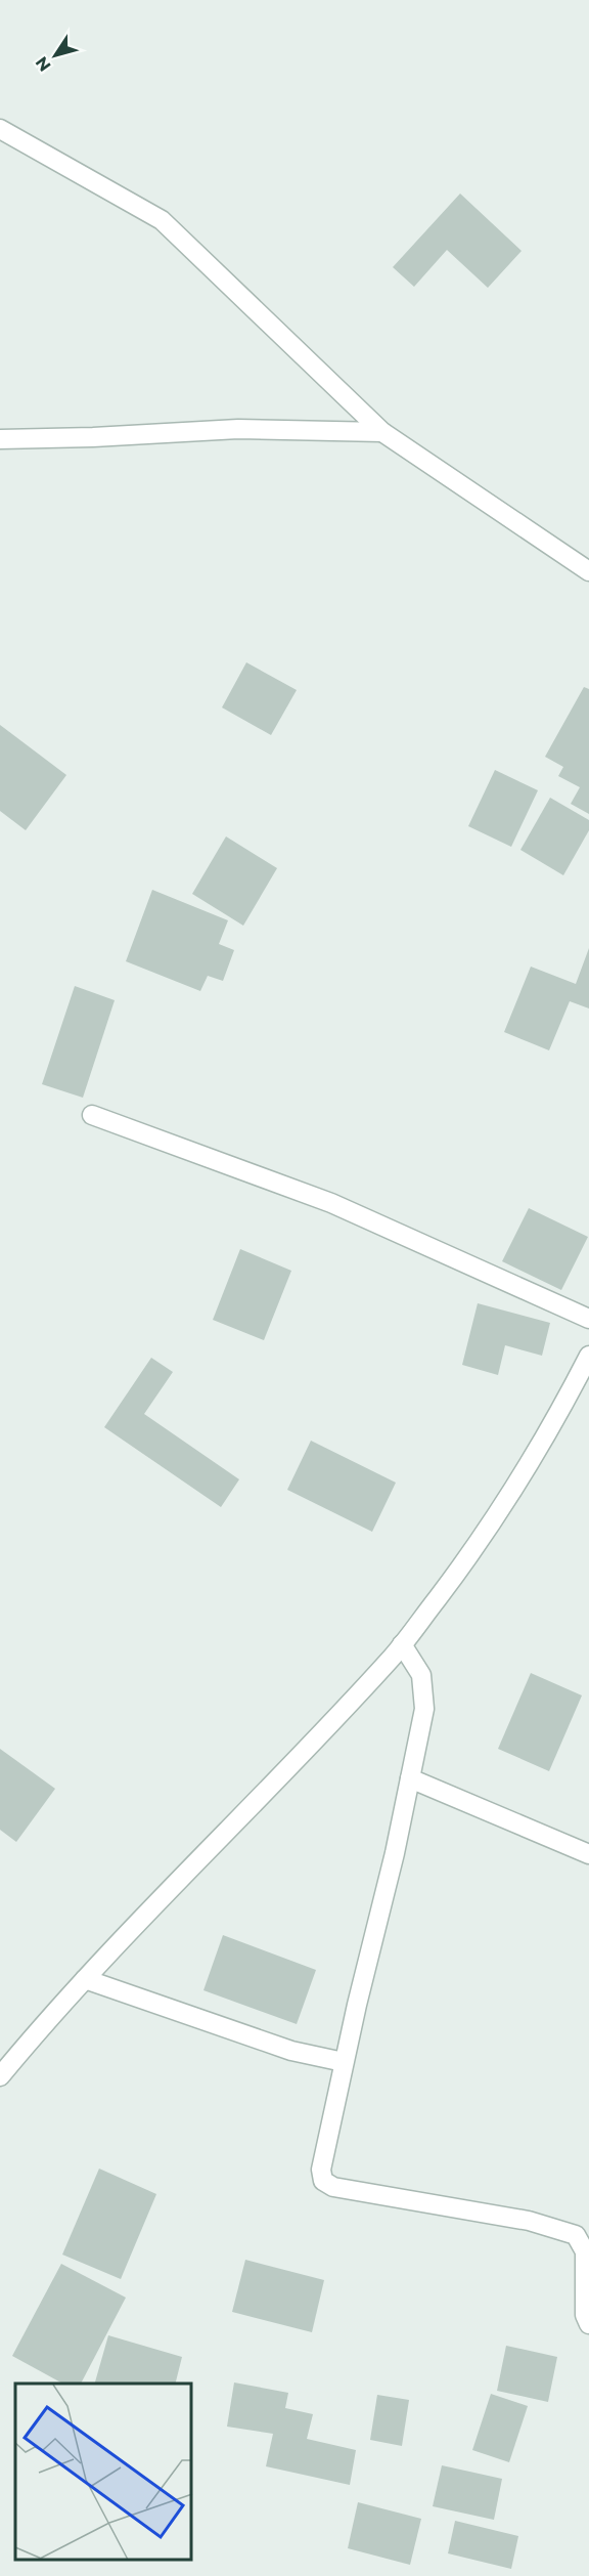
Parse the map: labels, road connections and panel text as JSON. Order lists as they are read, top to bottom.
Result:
{
  "north": "bottom left"
}
